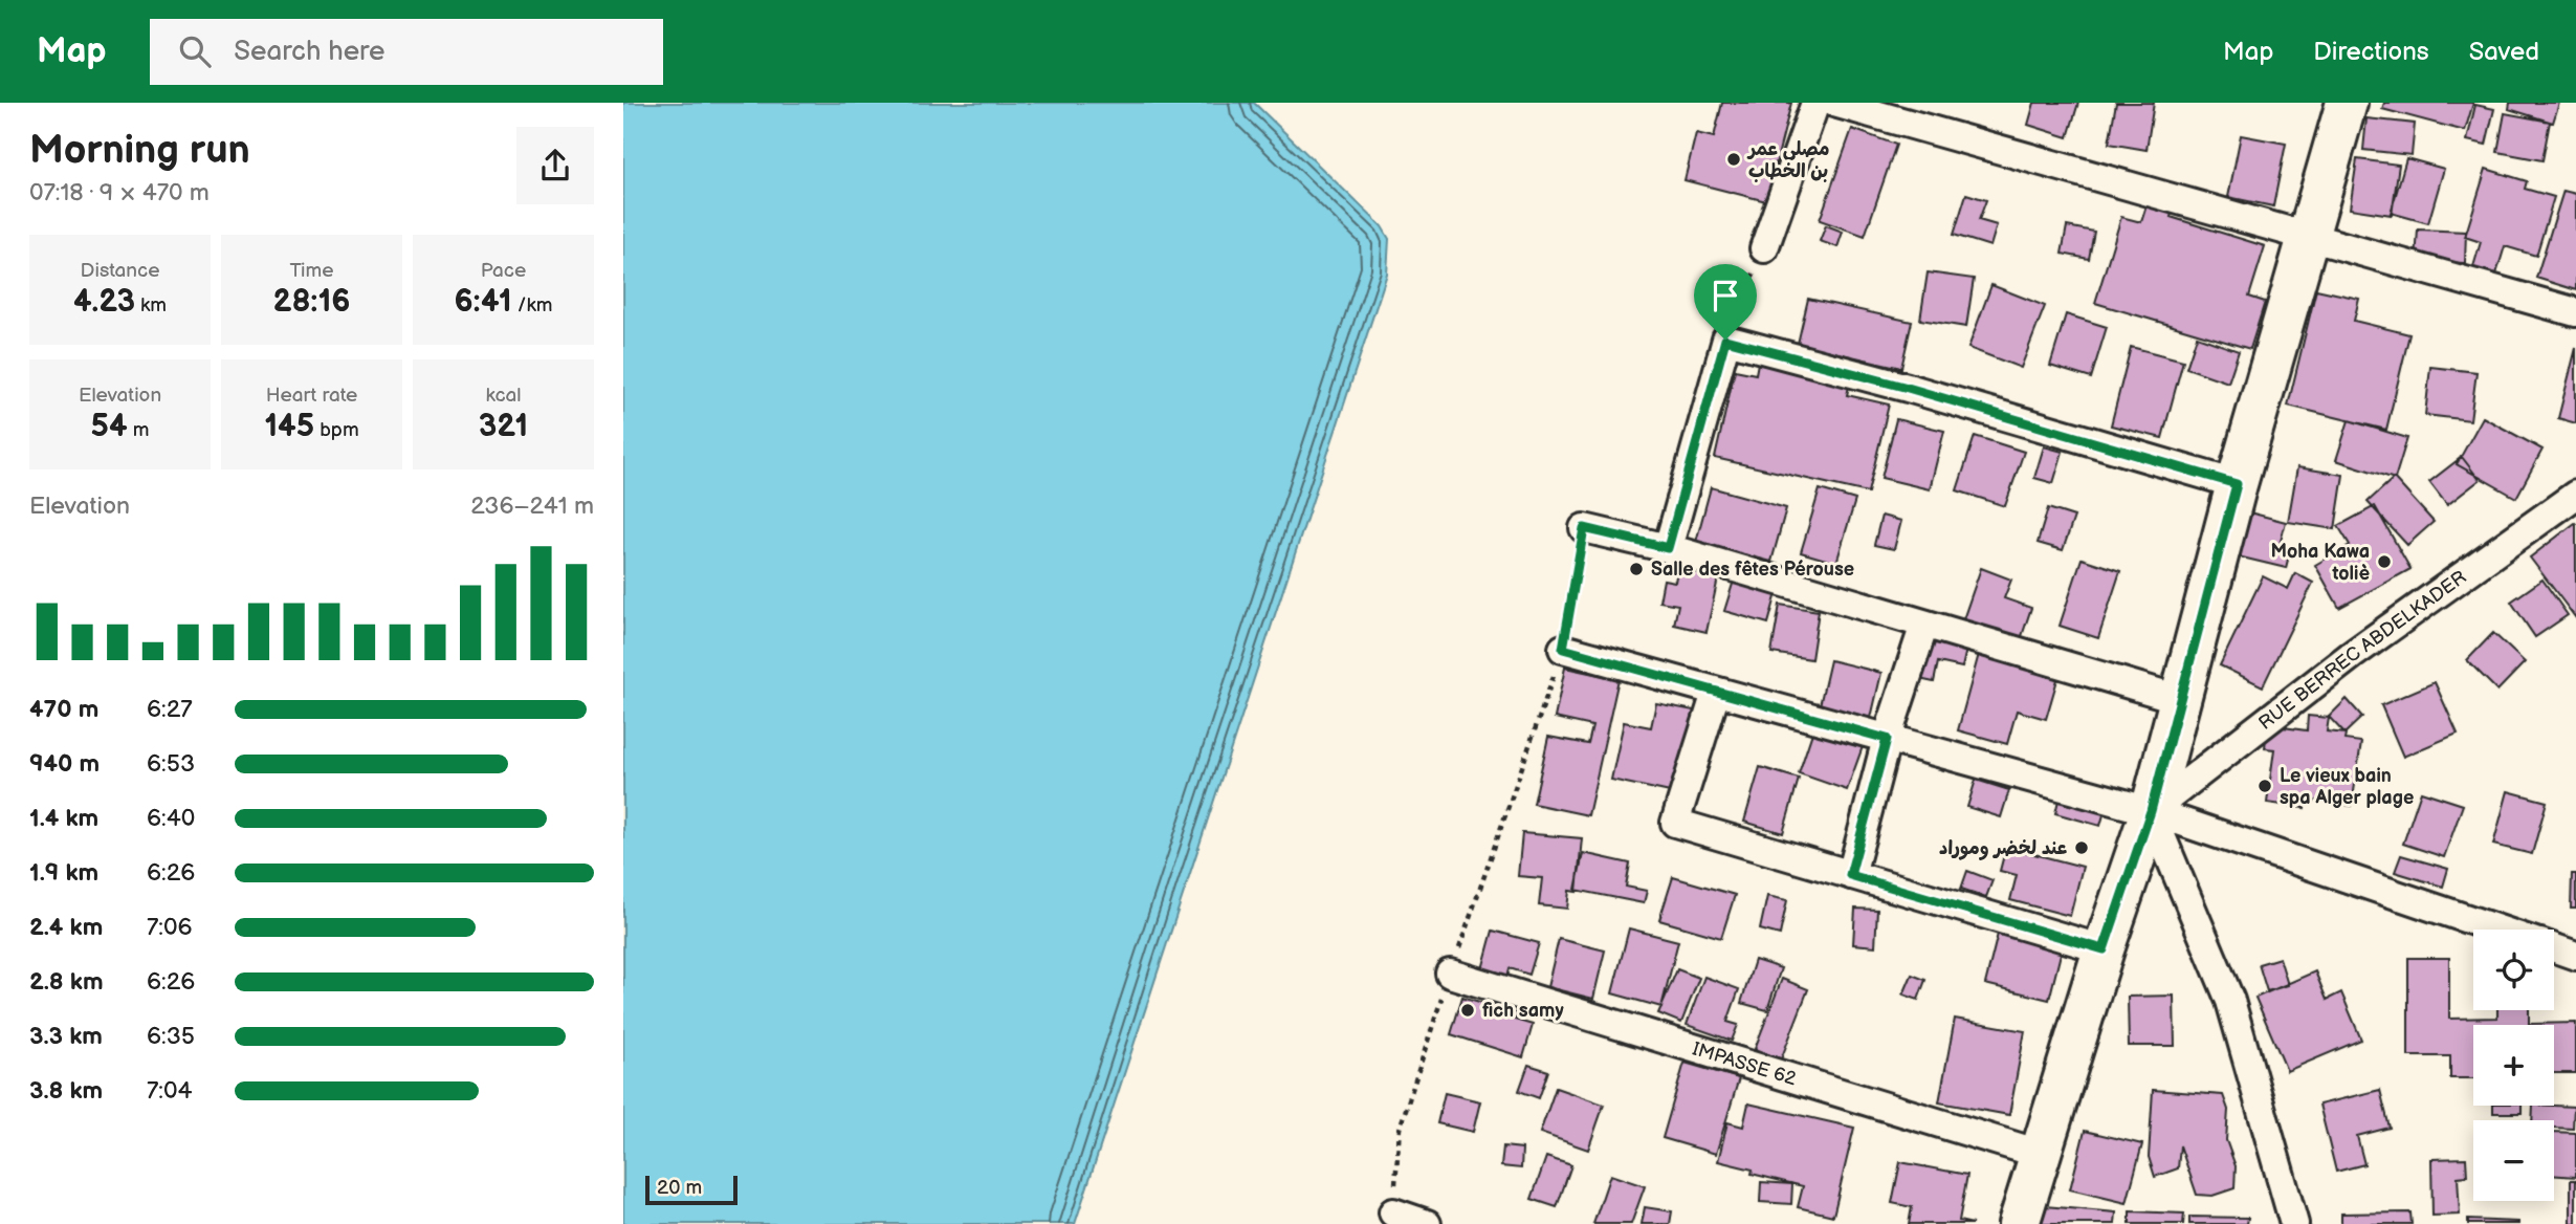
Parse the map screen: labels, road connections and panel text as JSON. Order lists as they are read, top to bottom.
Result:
{
  "streets": {
    "street": ["RUE BERREC ABDELKADER", "IMPASSE 62"]
  },
  "places": [
    "مصلى عمر بن الخطاب",
    "Moha Kawa toliè",
    "Salle des fêtes Pérouse",
    "Le vieux bain spa Alger plage",
    "عند لخضر وموراد",
    "fich samy"
  ],
  "scale_bar": "20 m",
  "page": {
    "header": "Map",
    "search": "Search here",
    "nav": ["Map", "Directions", "Saved"],
    "heading": ["Morning run", "07:18 · 9 × 470 m"],
    "stats": [
      ["Distance", "4.23 km"],
      ["Time", "28:16"],
      ["Pace", "6:41 /km"],
      ["Elevation", "54 m"],
      ["Heart rate", "145 bpm"],
      ["kcal", "321"]
    ],
    "chart": ["Elevation", "236–241 m"],
    "list": [
      {
        "name": "470 m",
        "note": "6:27"
      },
      {
        "name": "940 m",
        "note": "6:53"
      },
      {
        "name": "1.4 km",
        "note": "6:40"
      },
      {
        "name": "1.9 km",
        "note": "6:26"
      },
      {
        "name": "2.4 km",
        "note": "7:06"
      },
      {
        "name": "2.8 km",
        "note": "6:26"
      },
      {
        "name": "3.3 km",
        "note": "6:35"
      },
      {
        "name": "3.8 km",
        "note": "7:04"
      }
    ],
    "map_buttons": ["+", "−"],
    "scale": "20 m"
  }
}
